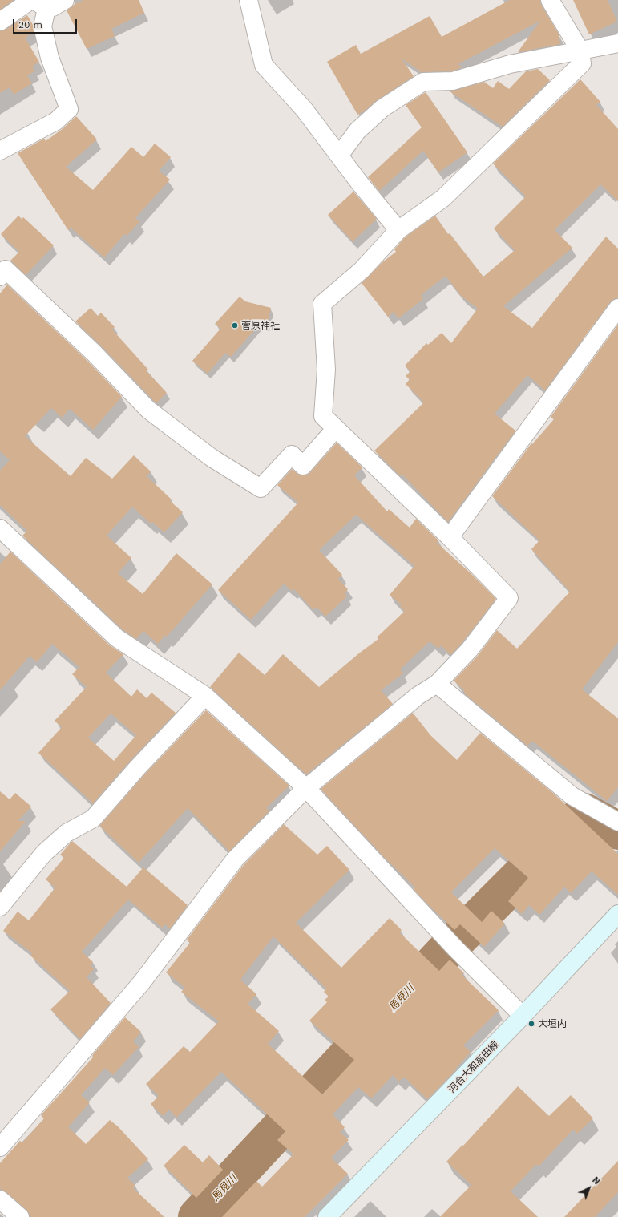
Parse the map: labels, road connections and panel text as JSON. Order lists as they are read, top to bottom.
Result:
{
  "streets": {
    "main road": ["河合大和高田線"]
  },
  "water": ["馬見川"],
  "places": ["菅原神社", "大垣内"],
  "scale_bar": "20 m",
  "north": "top right"
}
